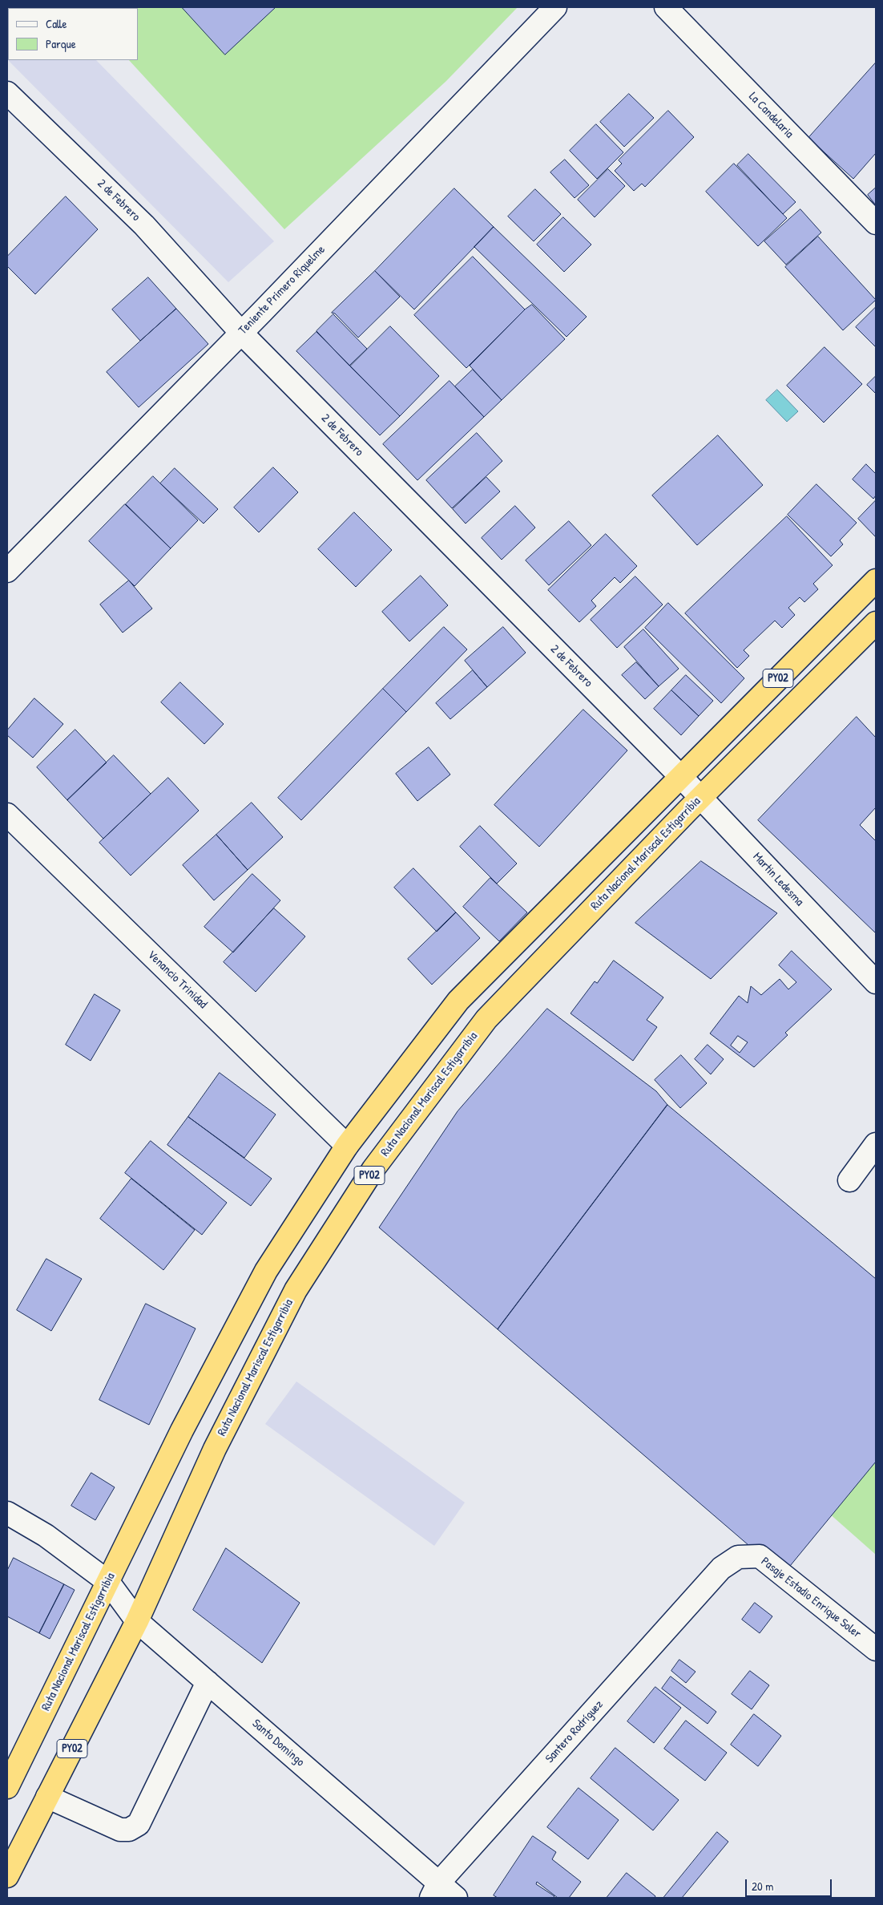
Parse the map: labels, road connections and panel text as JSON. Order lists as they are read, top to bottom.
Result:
{
  "streets": {
    "highway": ["PY02", "Ruta Nacional Mariscal Estigarribia"],
    "street": [
      "La Candelaria",
      "2 de Febrero",
      "Teniente Primero Riquelme",
      "Martin Ledesma",
      "Venancio Trinidad",
      "Pasaje Estadio Enrique Soler",
      "Santero Rodríguez",
      "Santo Domingo"
    ]
  },
  "crossings": [
    ["2 de Febrero", "Teniente Primero Riquelme"],
    ["2 de Febrero", "Ruta Nacional Mariscal Estigarribia"],
    ["2 de Febrero", "Martin Ledesma"],
    ["Ruta Nacional Mariscal Estigarribia", "Martin Ledesma"],
    ["Ruta Nacional Mariscal Estigarribia", "Venancio Trinidad"],
    ["Ruta Nacional Mariscal Estigarribia", "Santo Domingo"],
    ["Pasaje Estadio Enrique Soler", "Santero Rodríguez"],
    ["Santero Rodríguez", "Santo Domingo"]
  ],
  "legend": ["Calle", "Parque"],
  "scale_bar": "20 m"
}
